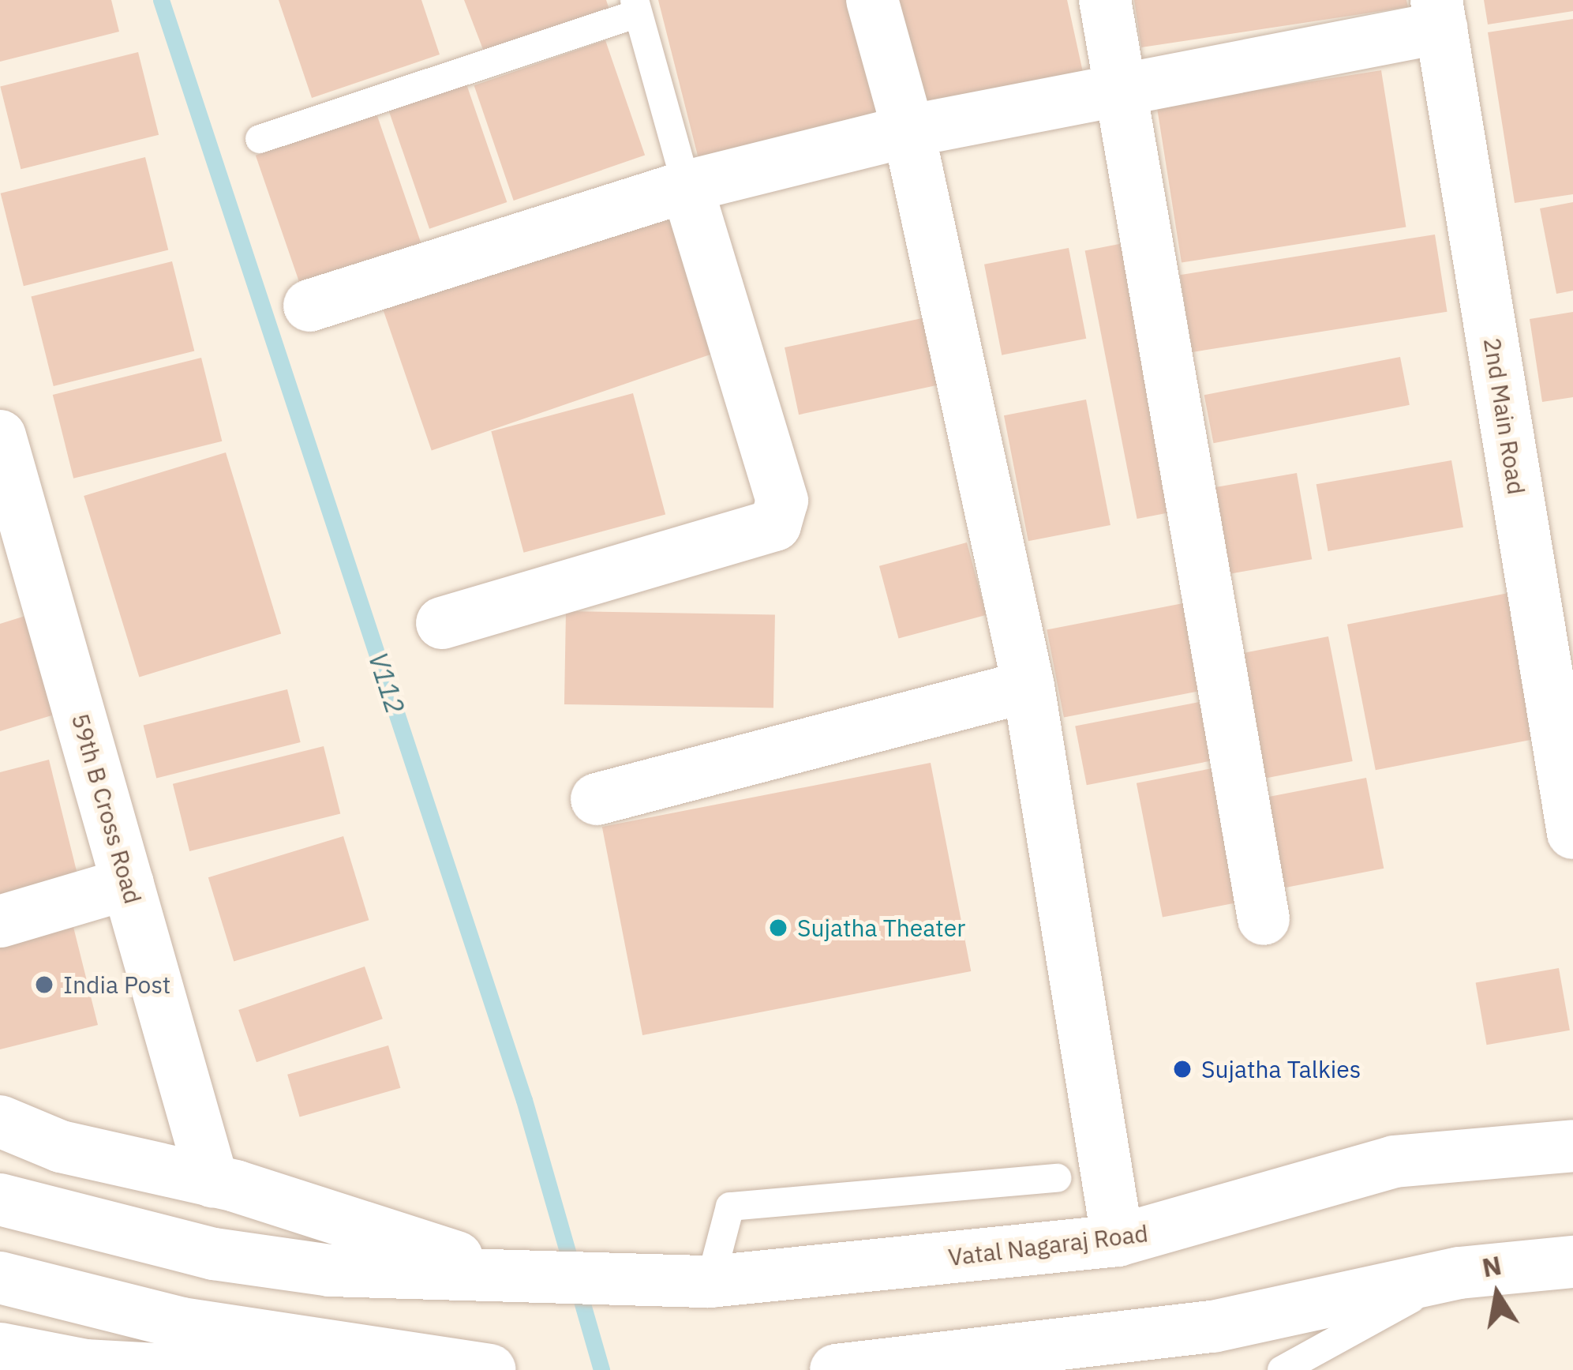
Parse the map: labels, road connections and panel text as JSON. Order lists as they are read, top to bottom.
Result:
{
  "streets": {
    "street": ["2nd Main Road", "59th B Cross Road", "Vatal Nagaraj Road"]
  },
  "water": ["V112"],
  "places": ["Sujatha Theater", "India Post", "Sujatha Talkies"],
  "north": "top"
}
